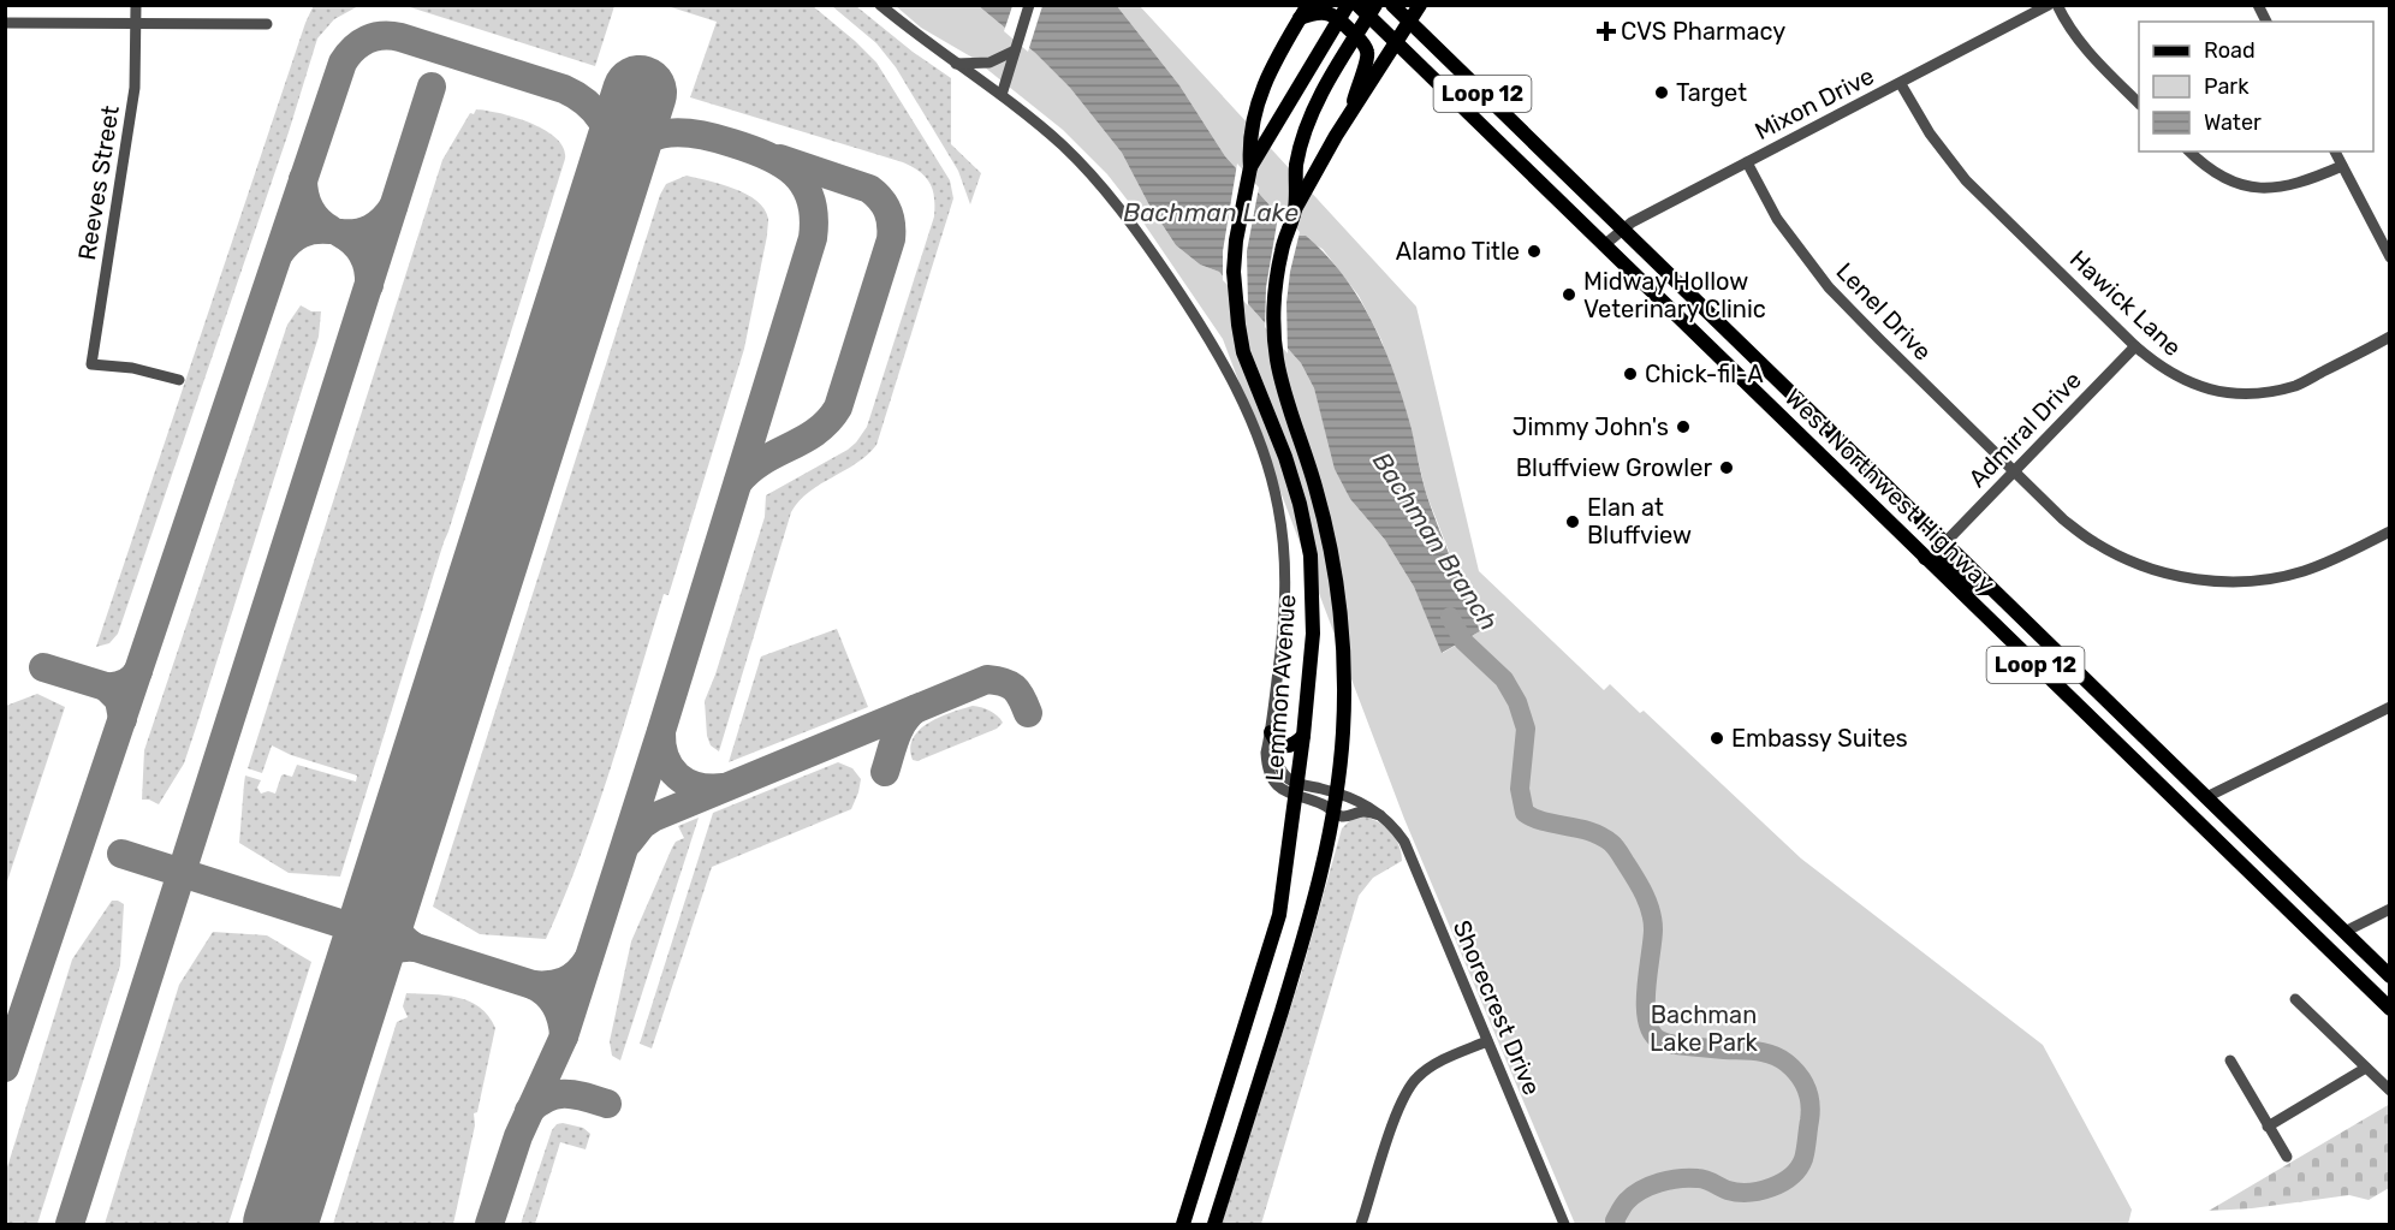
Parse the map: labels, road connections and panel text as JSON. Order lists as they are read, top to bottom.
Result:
{
  "streets": {
    "main road": ["Loop 12", "West Northwest Highway", "Lemmon Avenue"],
    "street": [
      "Mixon Drive",
      "Reeves Street",
      "Hawick Lane",
      "Lenel Drive",
      "Admiral Drive",
      "Shorecrest Drive"
    ]
  },
  "crossings": [
    ["Mixon Drive", "Hawick Lane"],
    ["Mixon Drive", "Lenel Drive"],
    ["Mixon Drive", "West Northwest Highway"],
    ["Hawick Lane", "Admiral Drive"],
    ["Lenel Drive", "Admiral Drive"],
    ["Admiral Drive", "West Northwest Highway"],
    ["Lemmon Avenue", "Shorecrest Drive"]
  ],
  "water": ["Bachman Lake", "Bachman Branch"],
  "parks": ["Bachman Lake Park"],
  "places": {
    "health": ["CVS Pharmacy"],
    "other": [
      "Target",
      "Alamo Title",
      "Midway Hollow Veterinary Clinic",
      "Chick-fil-A",
      "Jimmy John's",
      "Bluffview Growler",
      "Elan at Bluffview",
      "Embassy Suites"
    ]
  },
  "legend": ["Road", "Park", "Water"]
}
